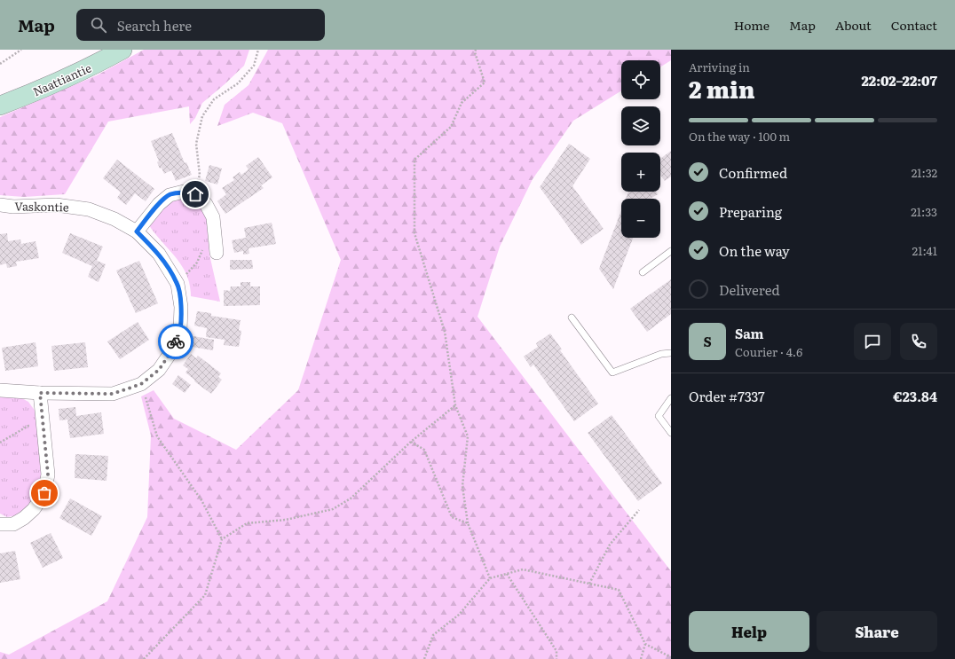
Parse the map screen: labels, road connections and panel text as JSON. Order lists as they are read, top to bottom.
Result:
{
  "streets": {
    "street": ["Naattiantie", "Vaskontie"]
  },
  "page": {
    "header": "Map",
    "search": "Search here",
    "nav": [
      "Home",
      "Map",
      "About",
      "Contact"
    ],
    "heading": ["2 min", "Arriving in", "22:02–22:07"],
    "panel": [
      "Sam",
      "Courier · 4.6",
      "Order #7337",
      "€23.84"
    ],
    "map_buttons": ["+", "−"],
    "bar": "On the way · 100 m",
    "list": [
      ["Confirmed", "21:32"],
      ["Preparing", "21:33"],
      ["On the way", "21:41"],
      "Delivered"
    ],
    "round": "S",
    "buttons": ["Help", "Share"]
  }
}
